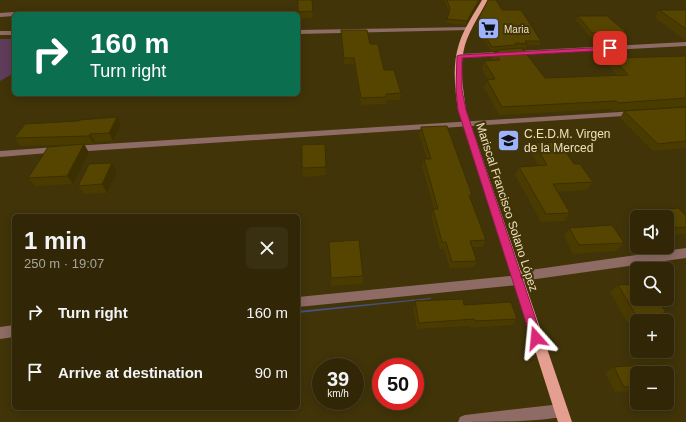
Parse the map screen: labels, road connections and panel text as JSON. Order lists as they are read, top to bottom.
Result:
{
  "streets": {
    "main road": ["Mariscal Francisco Solano López"]
  },
  "places": {
    "supermarket": ["Maria"],
    "school or university": ["C.E.D.M. Virgen de la Merced"]
  },
  "page": {
    "turn": ["160 m", "Turn right"],
    "map_buttons": ["+", "−"],
    "heading": ["1 min", "250 m · 19:07"],
    "list": [
      {
        "name": "Turn right",
        "value": "160 m"
      },
      {
        "name": "Arrive at destination",
        "value": "90 m"
      }
    ],
    "speed": "39 km/h",
    "limit": "50"
  }
}
